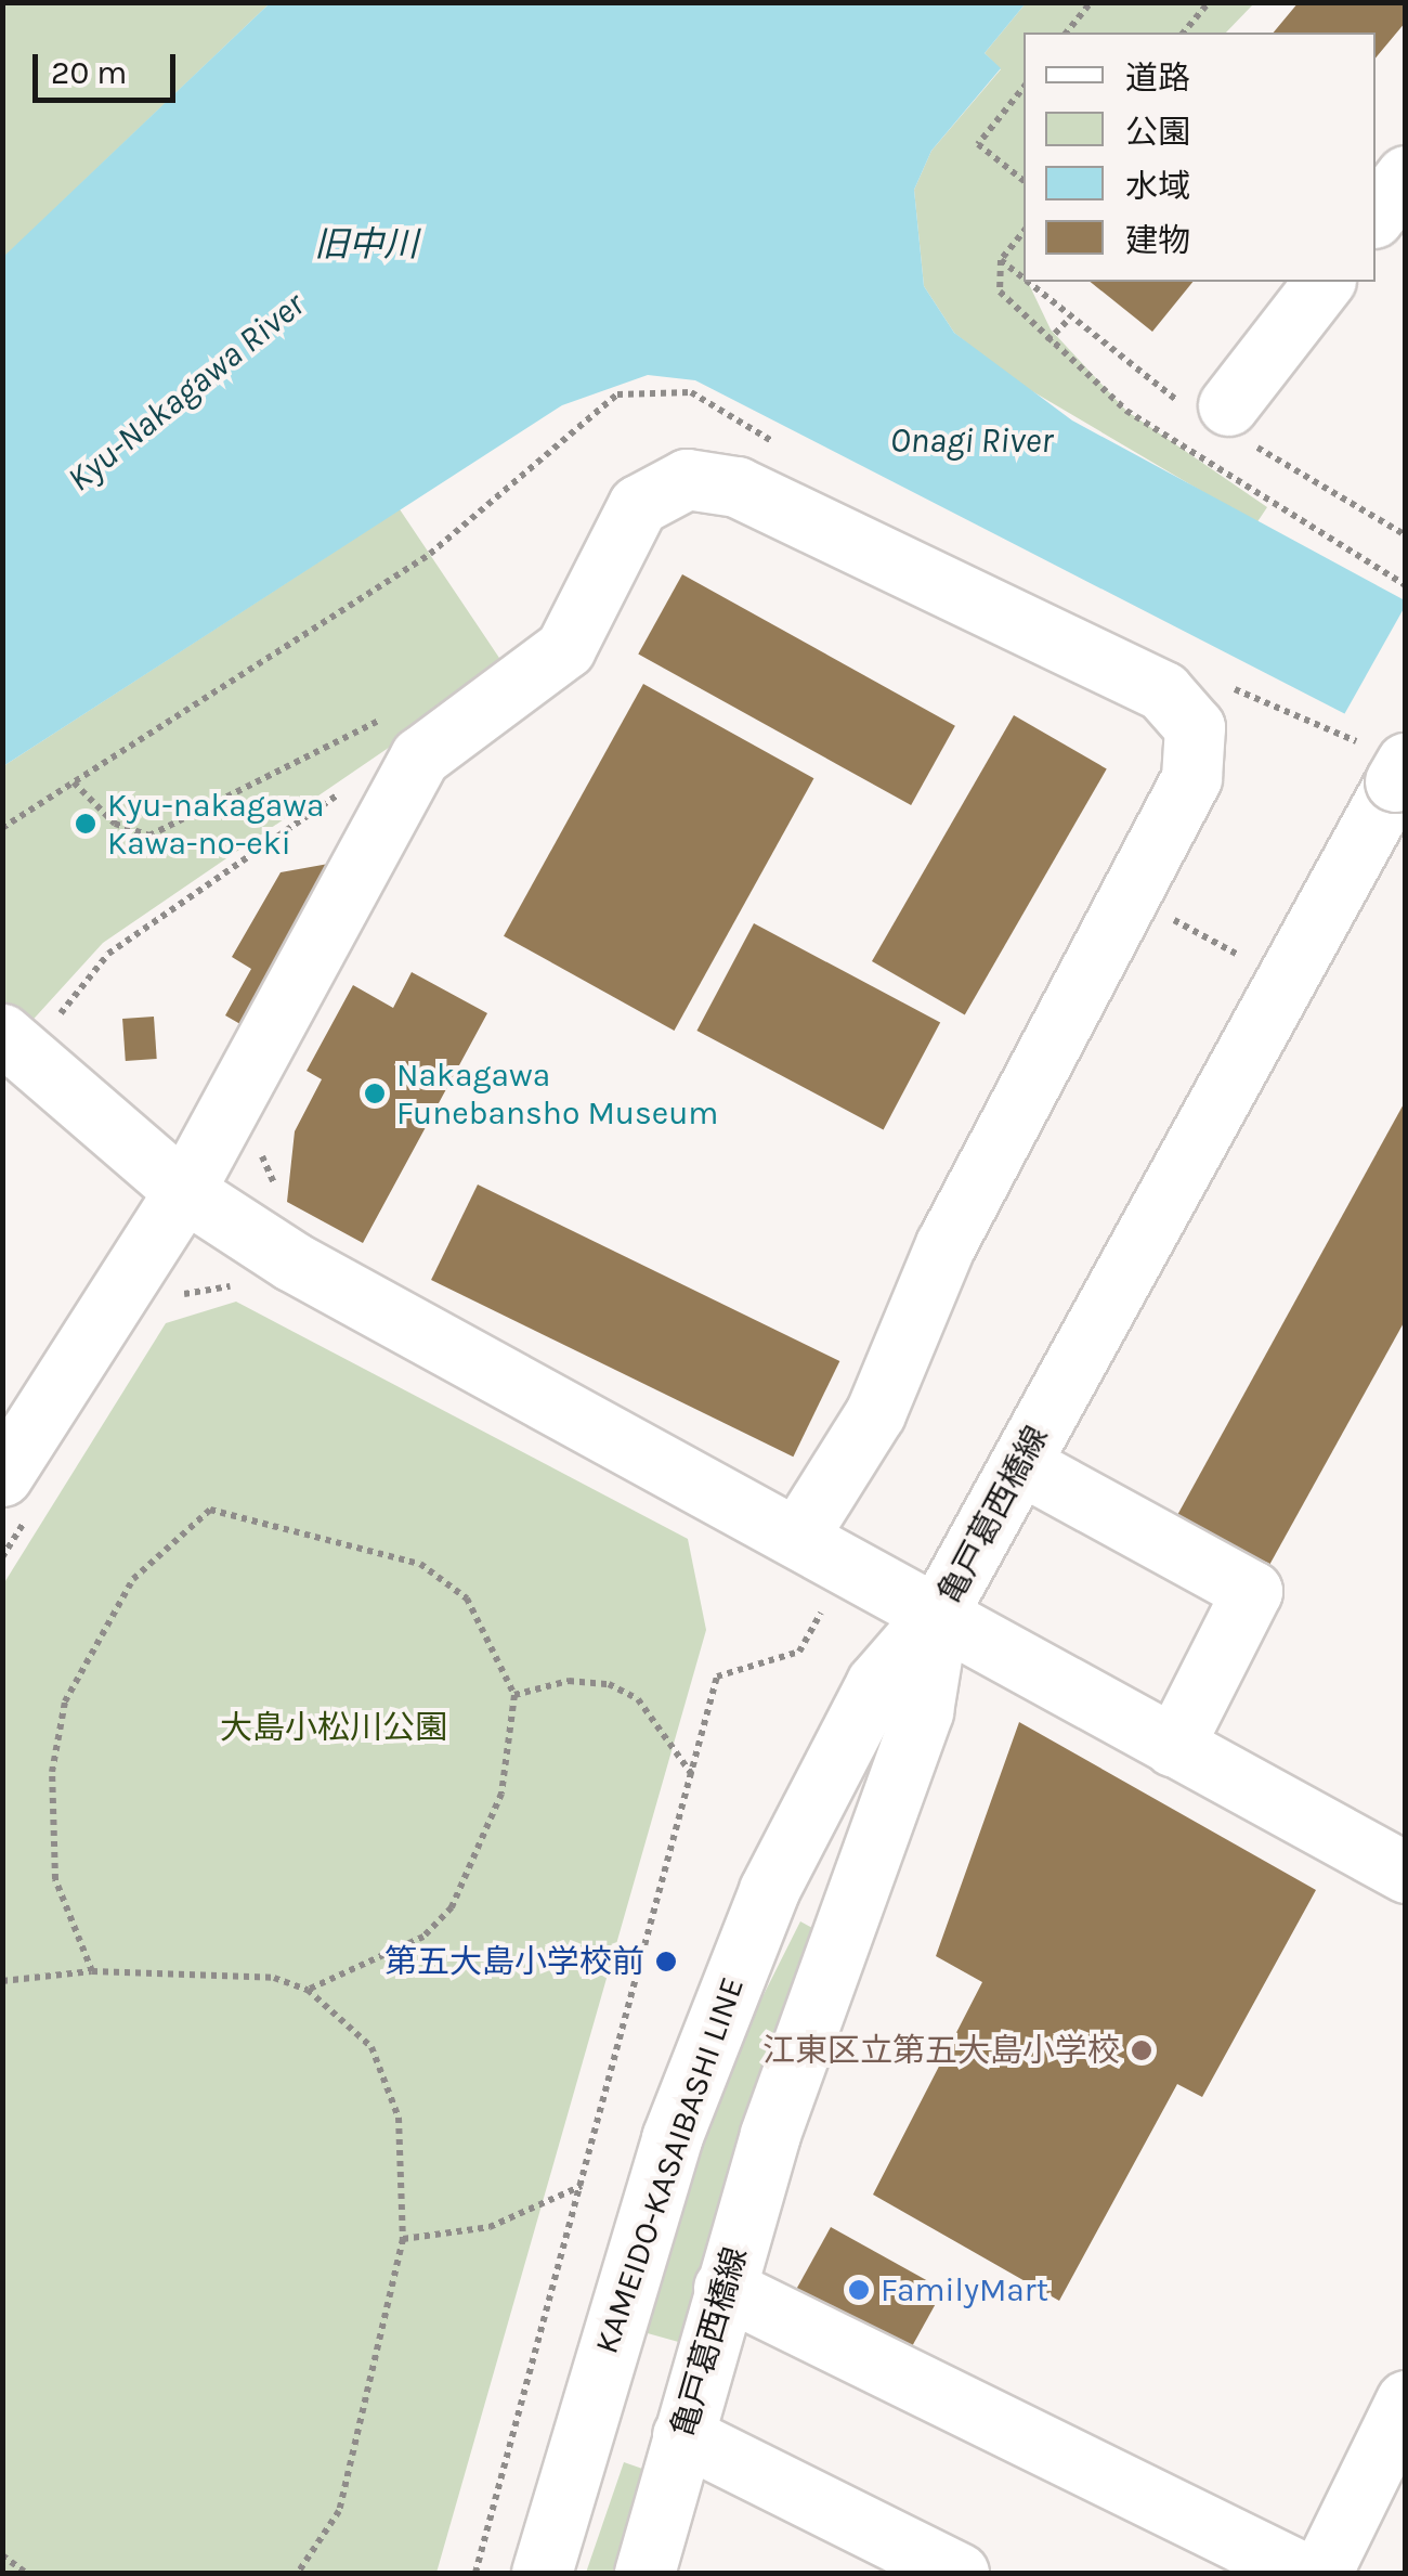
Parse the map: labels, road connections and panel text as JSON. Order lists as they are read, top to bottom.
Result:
{
  "streets": {
    "street": ["亀戸葛西橋線", "KAMEIDO-KASAIBASHI LINE"]
  },
  "crossings": [
    ["亀戸葛西橋線", "KAMEIDO-KASAIBASHI LINE"]
  ],
  "water": ["旧中川", "Kyu-Nakagawa River", "Onagi River"],
  "parks": ["大島小松川公園"],
  "places": [
    "Kyu-nakagawa Kawa-no-eki",
    "Nakagawa Funebansho Museum",
    "第五大島小学校前",
    "江東区立第五大島小学校",
    "FamilyMart"
  ],
  "legend": [
    "道路",
    "公園",
    "水域",
    "建物"
  ],
  "scale_bar": "20 m"
}
